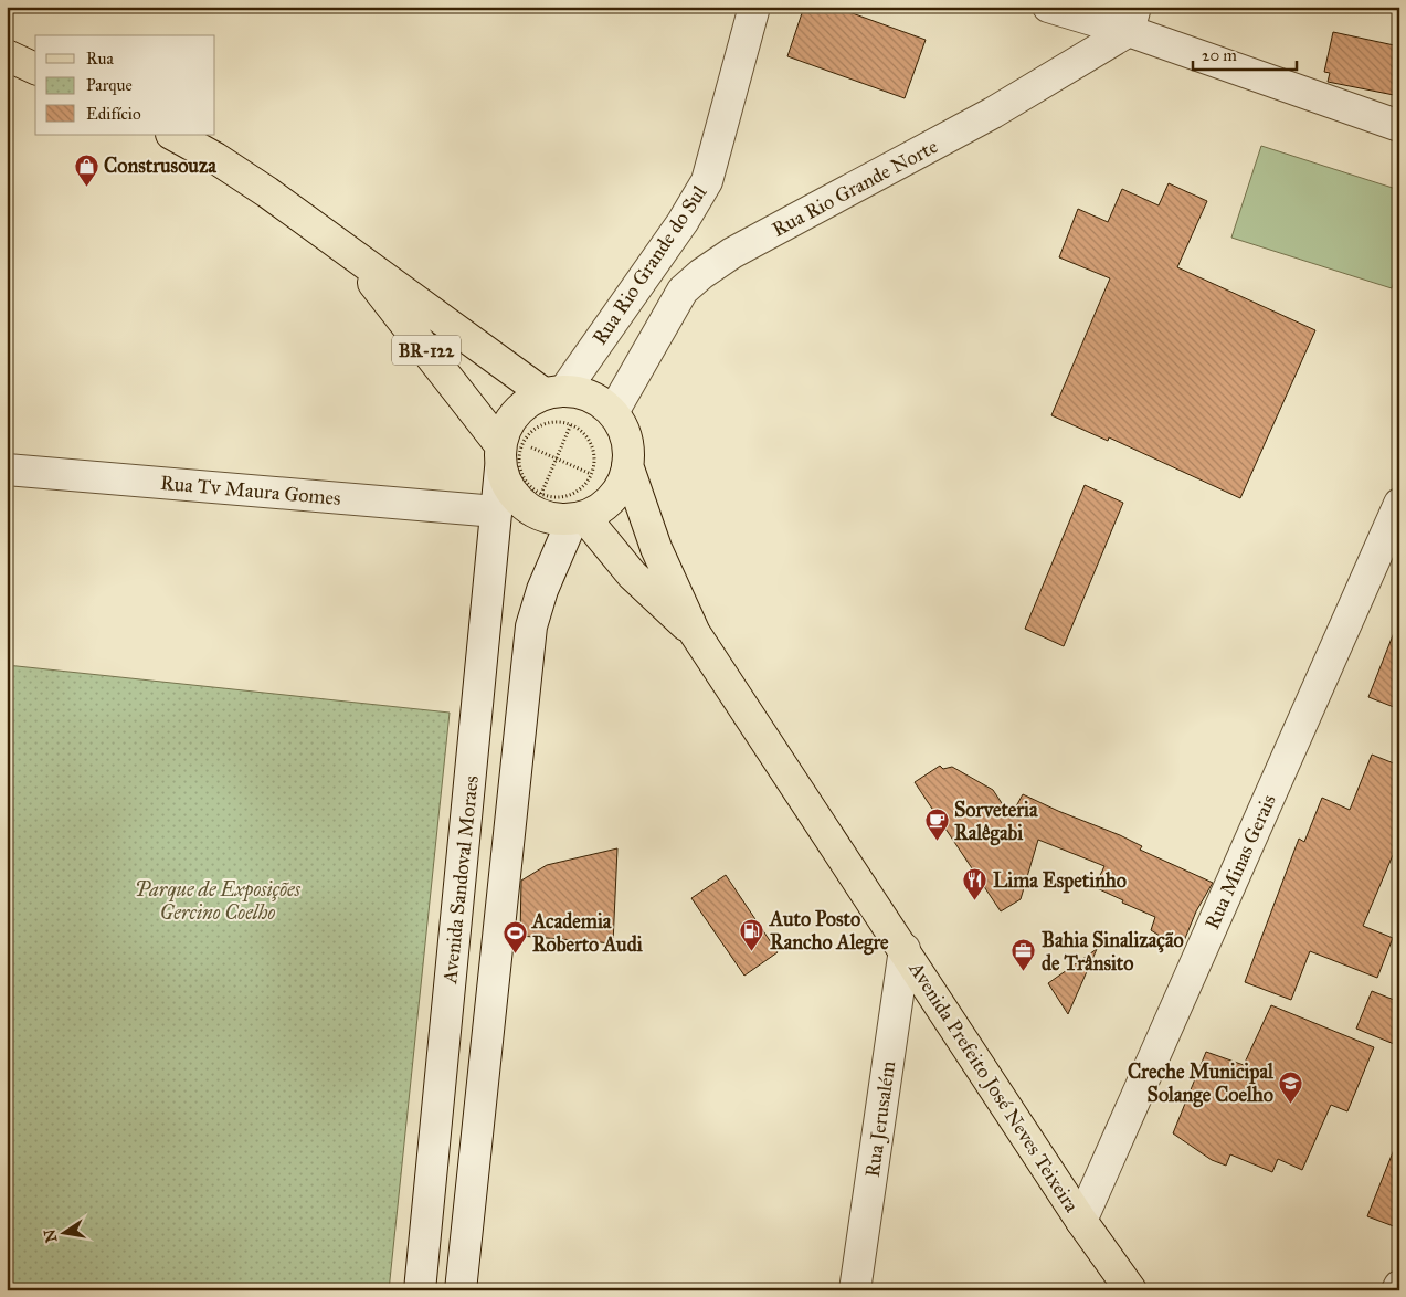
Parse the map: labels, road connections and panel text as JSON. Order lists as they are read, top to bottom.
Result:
{
  "streets": {
    "main road": ["BR-122", "Avenida Prefeito José Neves Teixeira"],
    "street": [
      "Rua Rio Grande Norte",
      "Rua Rio Grande do Sul",
      "Rua Tv Maura Gomes",
      "Rua Minas Gerais",
      "Avenida Sandoval Moraes",
      "Rua Jerusalém"
    ]
  },
  "crossings": [
    ["Rua Rio Grande Norte", "BR-122"],
    ["Rua Rio Grande do Sul", "BR-122"],
    ["BR-122", "Avenida Sandoval Moraes"],
    ["BR-122", "Avenida Prefeito José Neves Teixeira"],
    ["Rua Tv Maura Gomes", "Avenida Sandoval Moraes"],
    ["Rua Minas Gerais", "Avenida Prefeito José Neves Teixeira"],
    ["Avenida Prefeito José Neves Teixeira", "Rua Jerusalém"]
  ],
  "parks": ["Parque de Exposições Gercino Coelho"],
  "places": {
    "shop": ["Construsouza"],
    "cafe": ["Sorveteria Ralêgabi"],
    "restaurant": ["Lima Espetinho"],
    "fuel station": ["Auto Posto Rancho Alegre"],
    "sports": ["Academia Roberto Audi"],
    "office": ["Bahia Sinalização de Trânsito"],
    "school or university": ["Creche Municipal Solange Coelho"]
  },
  "legend": ["Rua", "Parque", "Edifício"],
  "scale_bar": "20 m",
  "north": "left"
}
